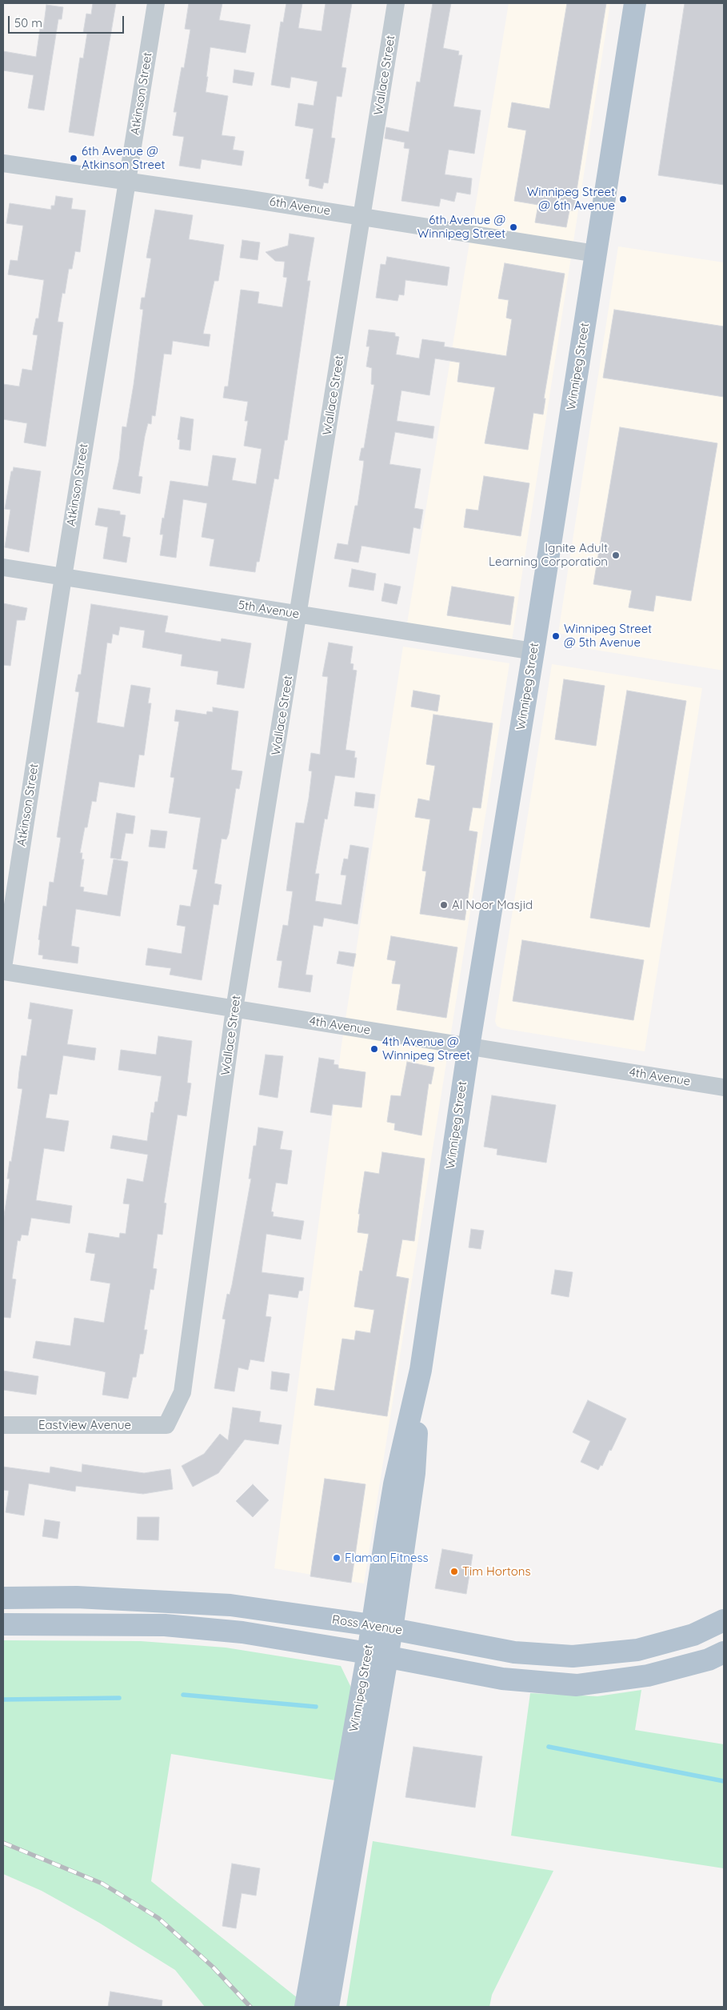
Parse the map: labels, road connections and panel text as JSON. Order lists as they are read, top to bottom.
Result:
{
  "streets": {
    "main road": ["Winnipeg Street", "Ross Avenue"],
    "street": [
      "Wallace Street",
      "Atkinson Street",
      "6th Avenue",
      "5th Avenue",
      "4th Avenue",
      "Eastview Avenue"
    ]
  },
  "crossings": [
    ["Wallace Street", "6th Avenue"],
    ["Wallace Street", "5th Avenue"],
    ["Wallace Street", "4th Avenue"],
    ["Wallace Street", "Eastview Avenue"],
    ["Atkinson Street", "6th Avenue"],
    ["Atkinson Street", "5th Avenue"],
    ["6th Avenue", "Winnipeg Street"],
    ["Winnipeg Street", "5th Avenue"],
    ["Winnipeg Street", "4th Avenue"],
    ["Winnipeg Street", "Ross Avenue"]
  ],
  "places": [
    "6th Avenue @ Atkinson Street",
    "Winnipeg Street @ 6th Avenue",
    "6th Avenue @ Winnipeg Street",
    "Ignite Adult Learning Corporation",
    "Winnipeg Street @ 5th Avenue",
    "Al Noor Masjid",
    "4th Avenue @ Winnipeg Street",
    "Flaman Fitness",
    "Tim Hortons"
  ],
  "scale_bar": "50 m"
}
